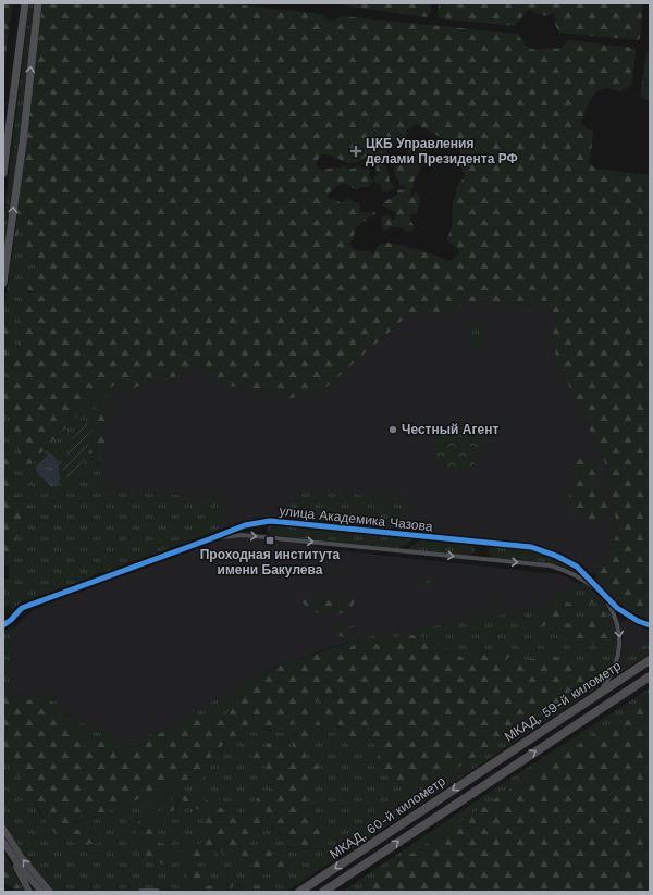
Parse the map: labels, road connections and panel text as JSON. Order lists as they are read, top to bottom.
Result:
{
  "streets": {
    "highway": ["МКАД, 59-й километр", "МКАД, 60-й километр"],
    "street": ["улица Академика Чазова"]
  },
  "crossings": [
    ["улица Академика Чазова", "МКАД, 59-й километр"],
    ["МКАД, 59-й километр", "МКАД, 60-й километр"]
  ],
  "places": {
    "health": ["ЦКБ Управления делами Президента РФ"],
    "other": ["Честный Агент"],
    "transit": ["Проходная института имени Бакулева"]
  }
}
